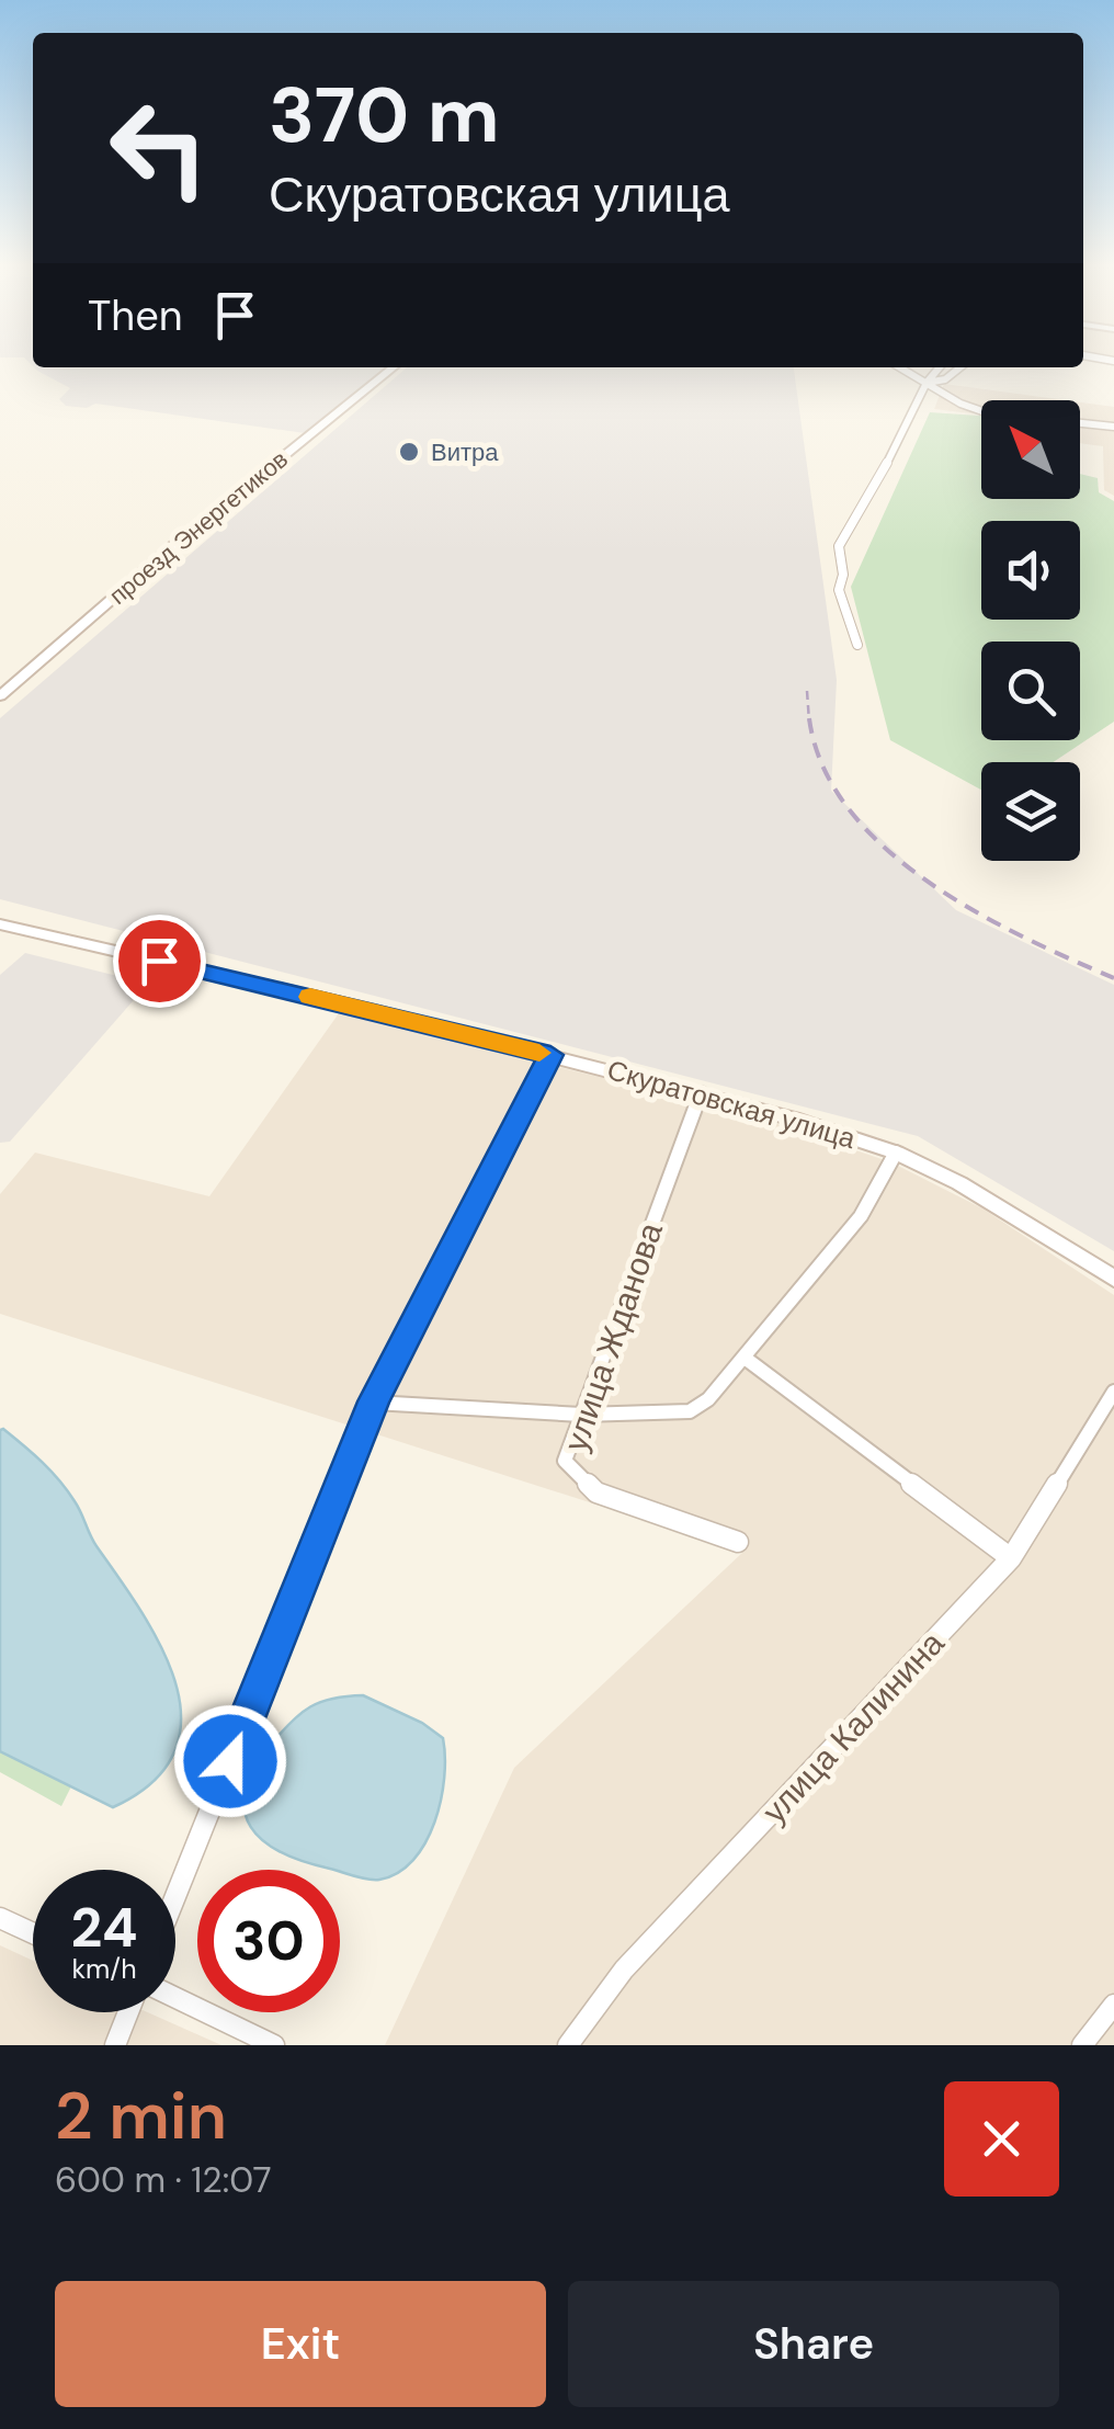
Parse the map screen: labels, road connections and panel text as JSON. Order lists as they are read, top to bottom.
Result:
{
  "streets": {
    "street": [
      "проезд Энергетиков",
      "Скуратовская улица",
      "улица Жданова",
      "улица Калинина"
    ]
  },
  "crossings": [
    ["Скуратовская улица", "улица Жданова"]
  ],
  "places": ["Витра"],
  "north": "top left",
  "page": {
    "turn": ["370 m", "Скуратовская улица"],
    "then": "Then",
    "speed": "24 km/h",
    "limit": "30",
    "heading": ["2 min", "600 m · 12:07"],
    "buttons": ["Exit", "Share"]
  }
}
